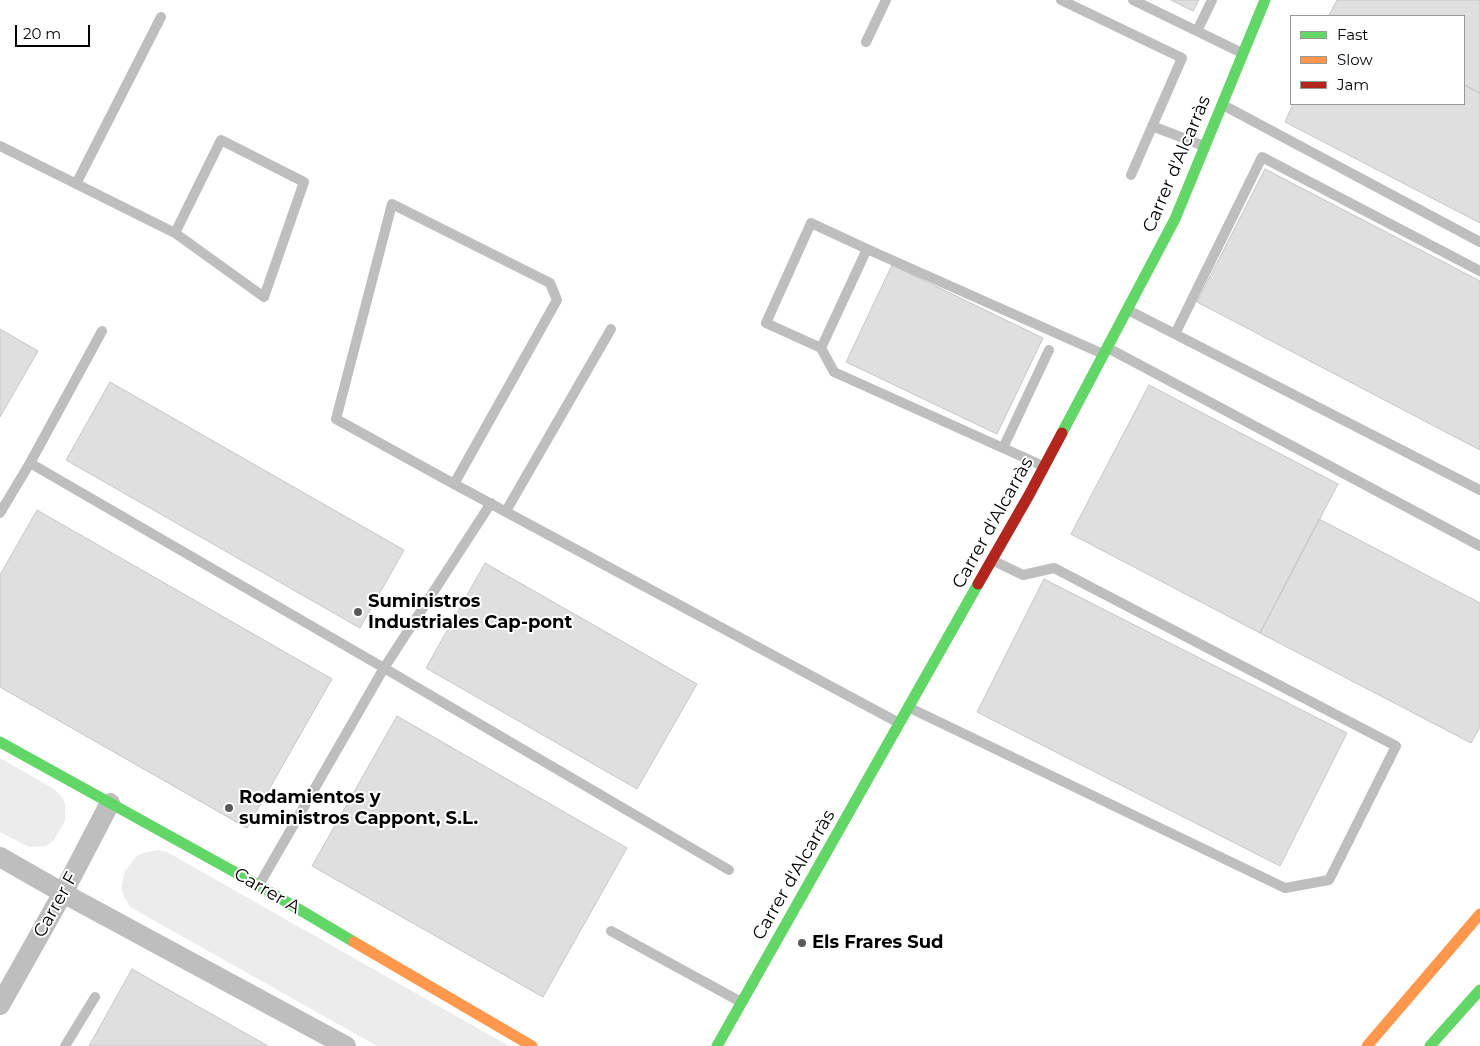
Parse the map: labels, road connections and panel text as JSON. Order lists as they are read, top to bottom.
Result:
{
  "streets": {
    "main road": ["Carrer d'Alcarràs", "Carrer A"],
    "street": ["Carrer F"]
  },
  "crossings": [
    ["Carrer A", "Carrer F"]
  ],
  "places": ["Suministros Industriales Cap-pont", "Rodamientos y suministros Cappont, S.L.", "Els Frares Sud"],
  "legend": ["Fast", "Slow", "Jam"],
  "scale_bar": "20 m"
}
